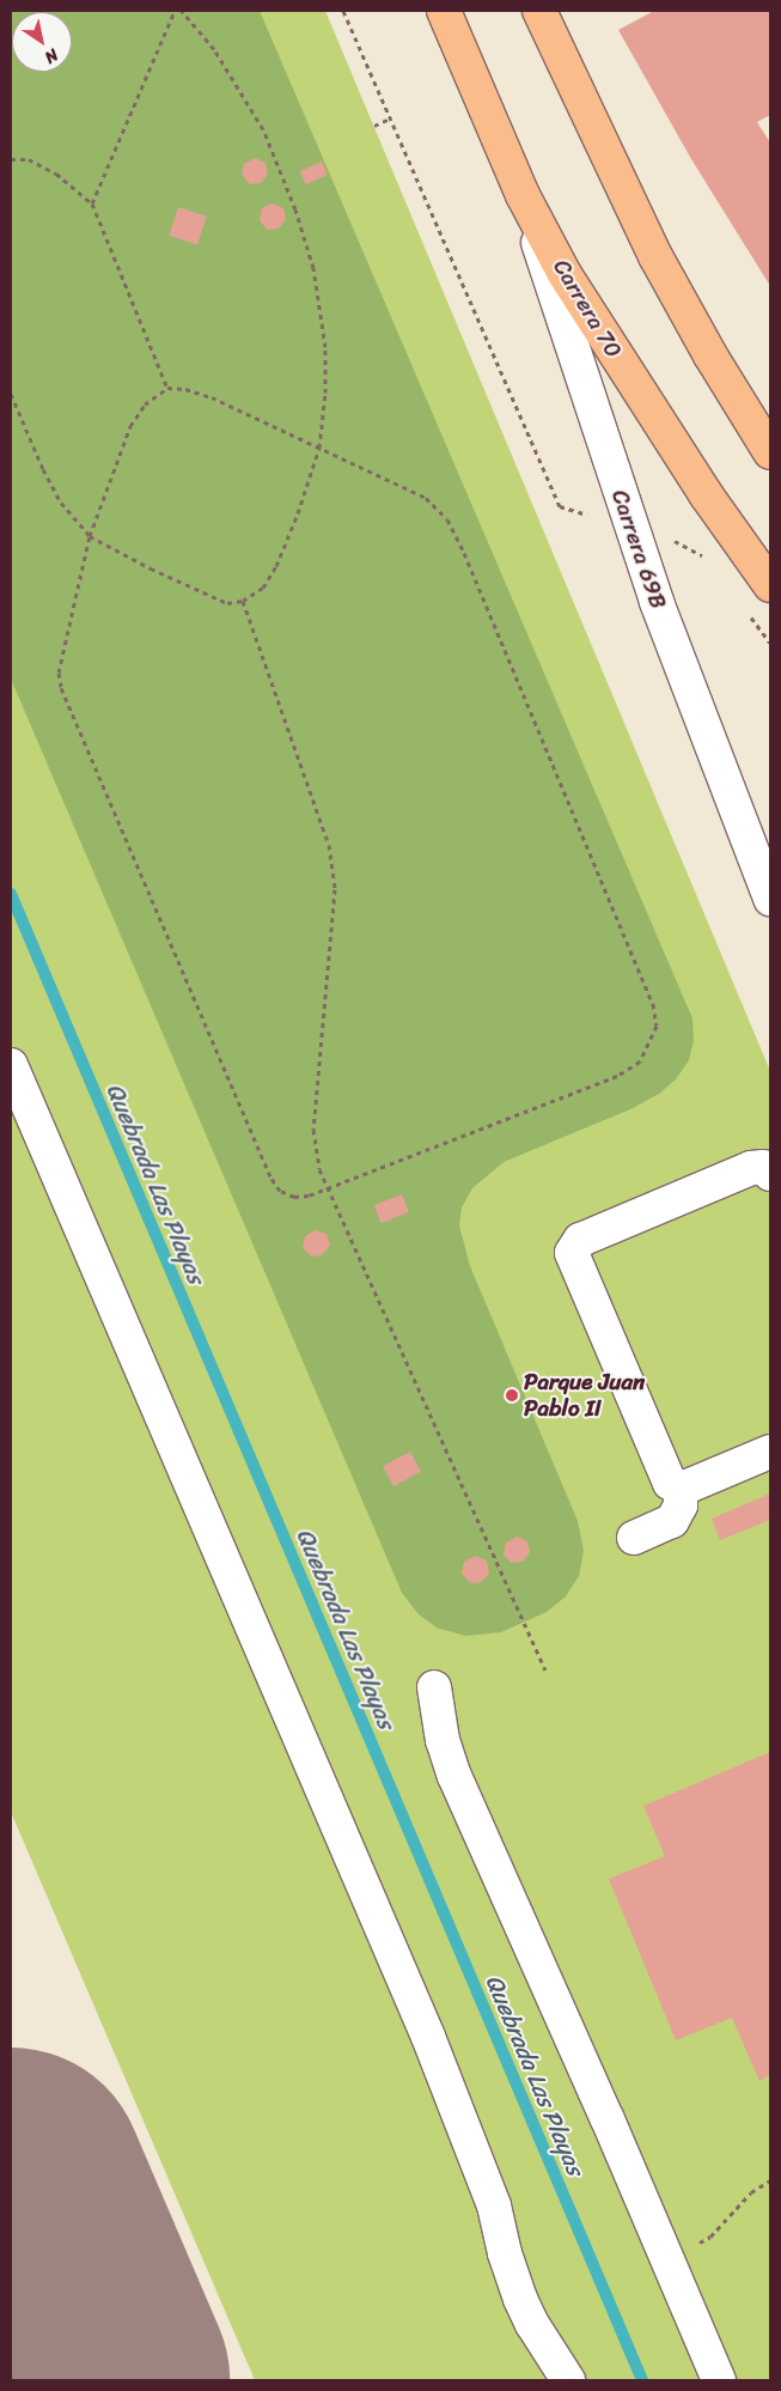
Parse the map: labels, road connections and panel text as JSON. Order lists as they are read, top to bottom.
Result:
{
  "streets": {
    "main road": ["Carrera 70"],
    "street": ["Carrera 69B"]
  },
  "crossings": [
    ["Carrera 70", "Carrera 69B"]
  ],
  "water": ["Quebrada Las Playas"],
  "places": ["Parque Juan Pablo II"],
  "north": "bottom right"
}
